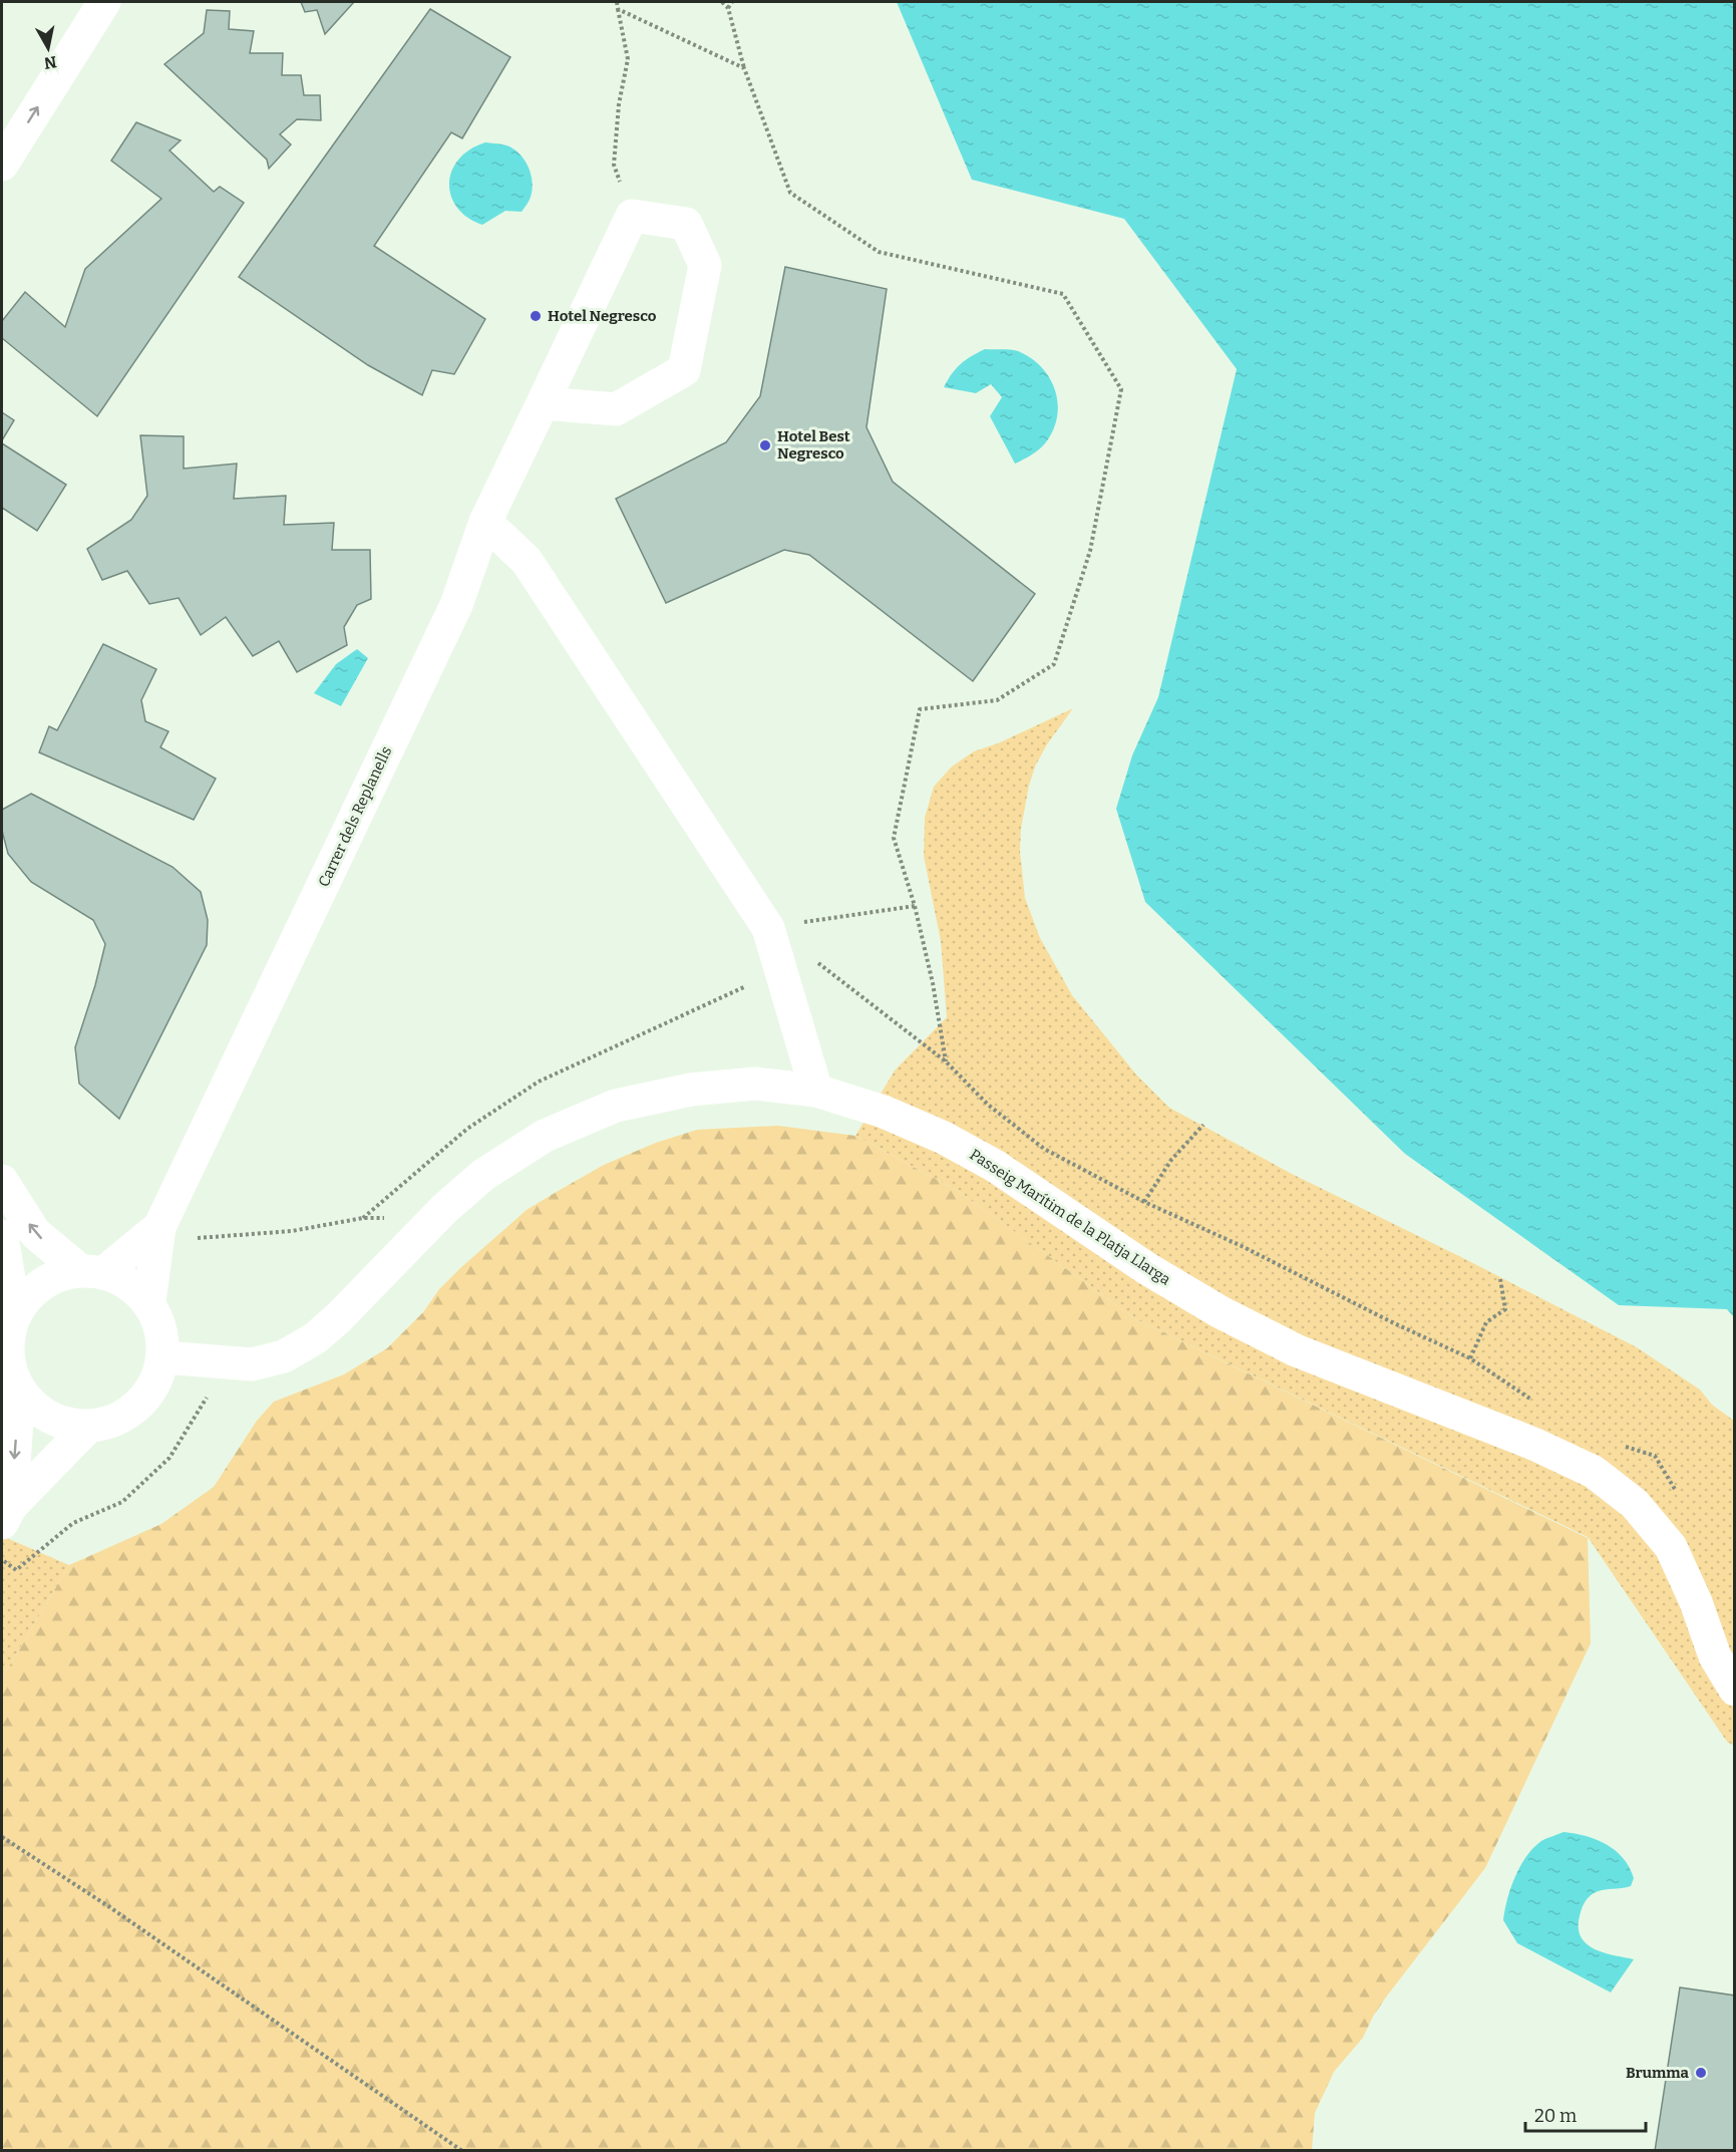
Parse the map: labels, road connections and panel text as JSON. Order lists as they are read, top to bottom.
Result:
{
  "streets": {
    "street": ["Carrer dels Replanells", "Passeig Marítim de la Platja Llarga"]
  },
  "crossings": [
    ["Carrer dels Replanells", "Passeig Marítim de la Platja Llarga"]
  ],
  "places": ["Hotel Negresco", "Hotel Best Negresco", "Brumma"],
  "scale_bar": "20 m",
  "north": "bottom"
}
